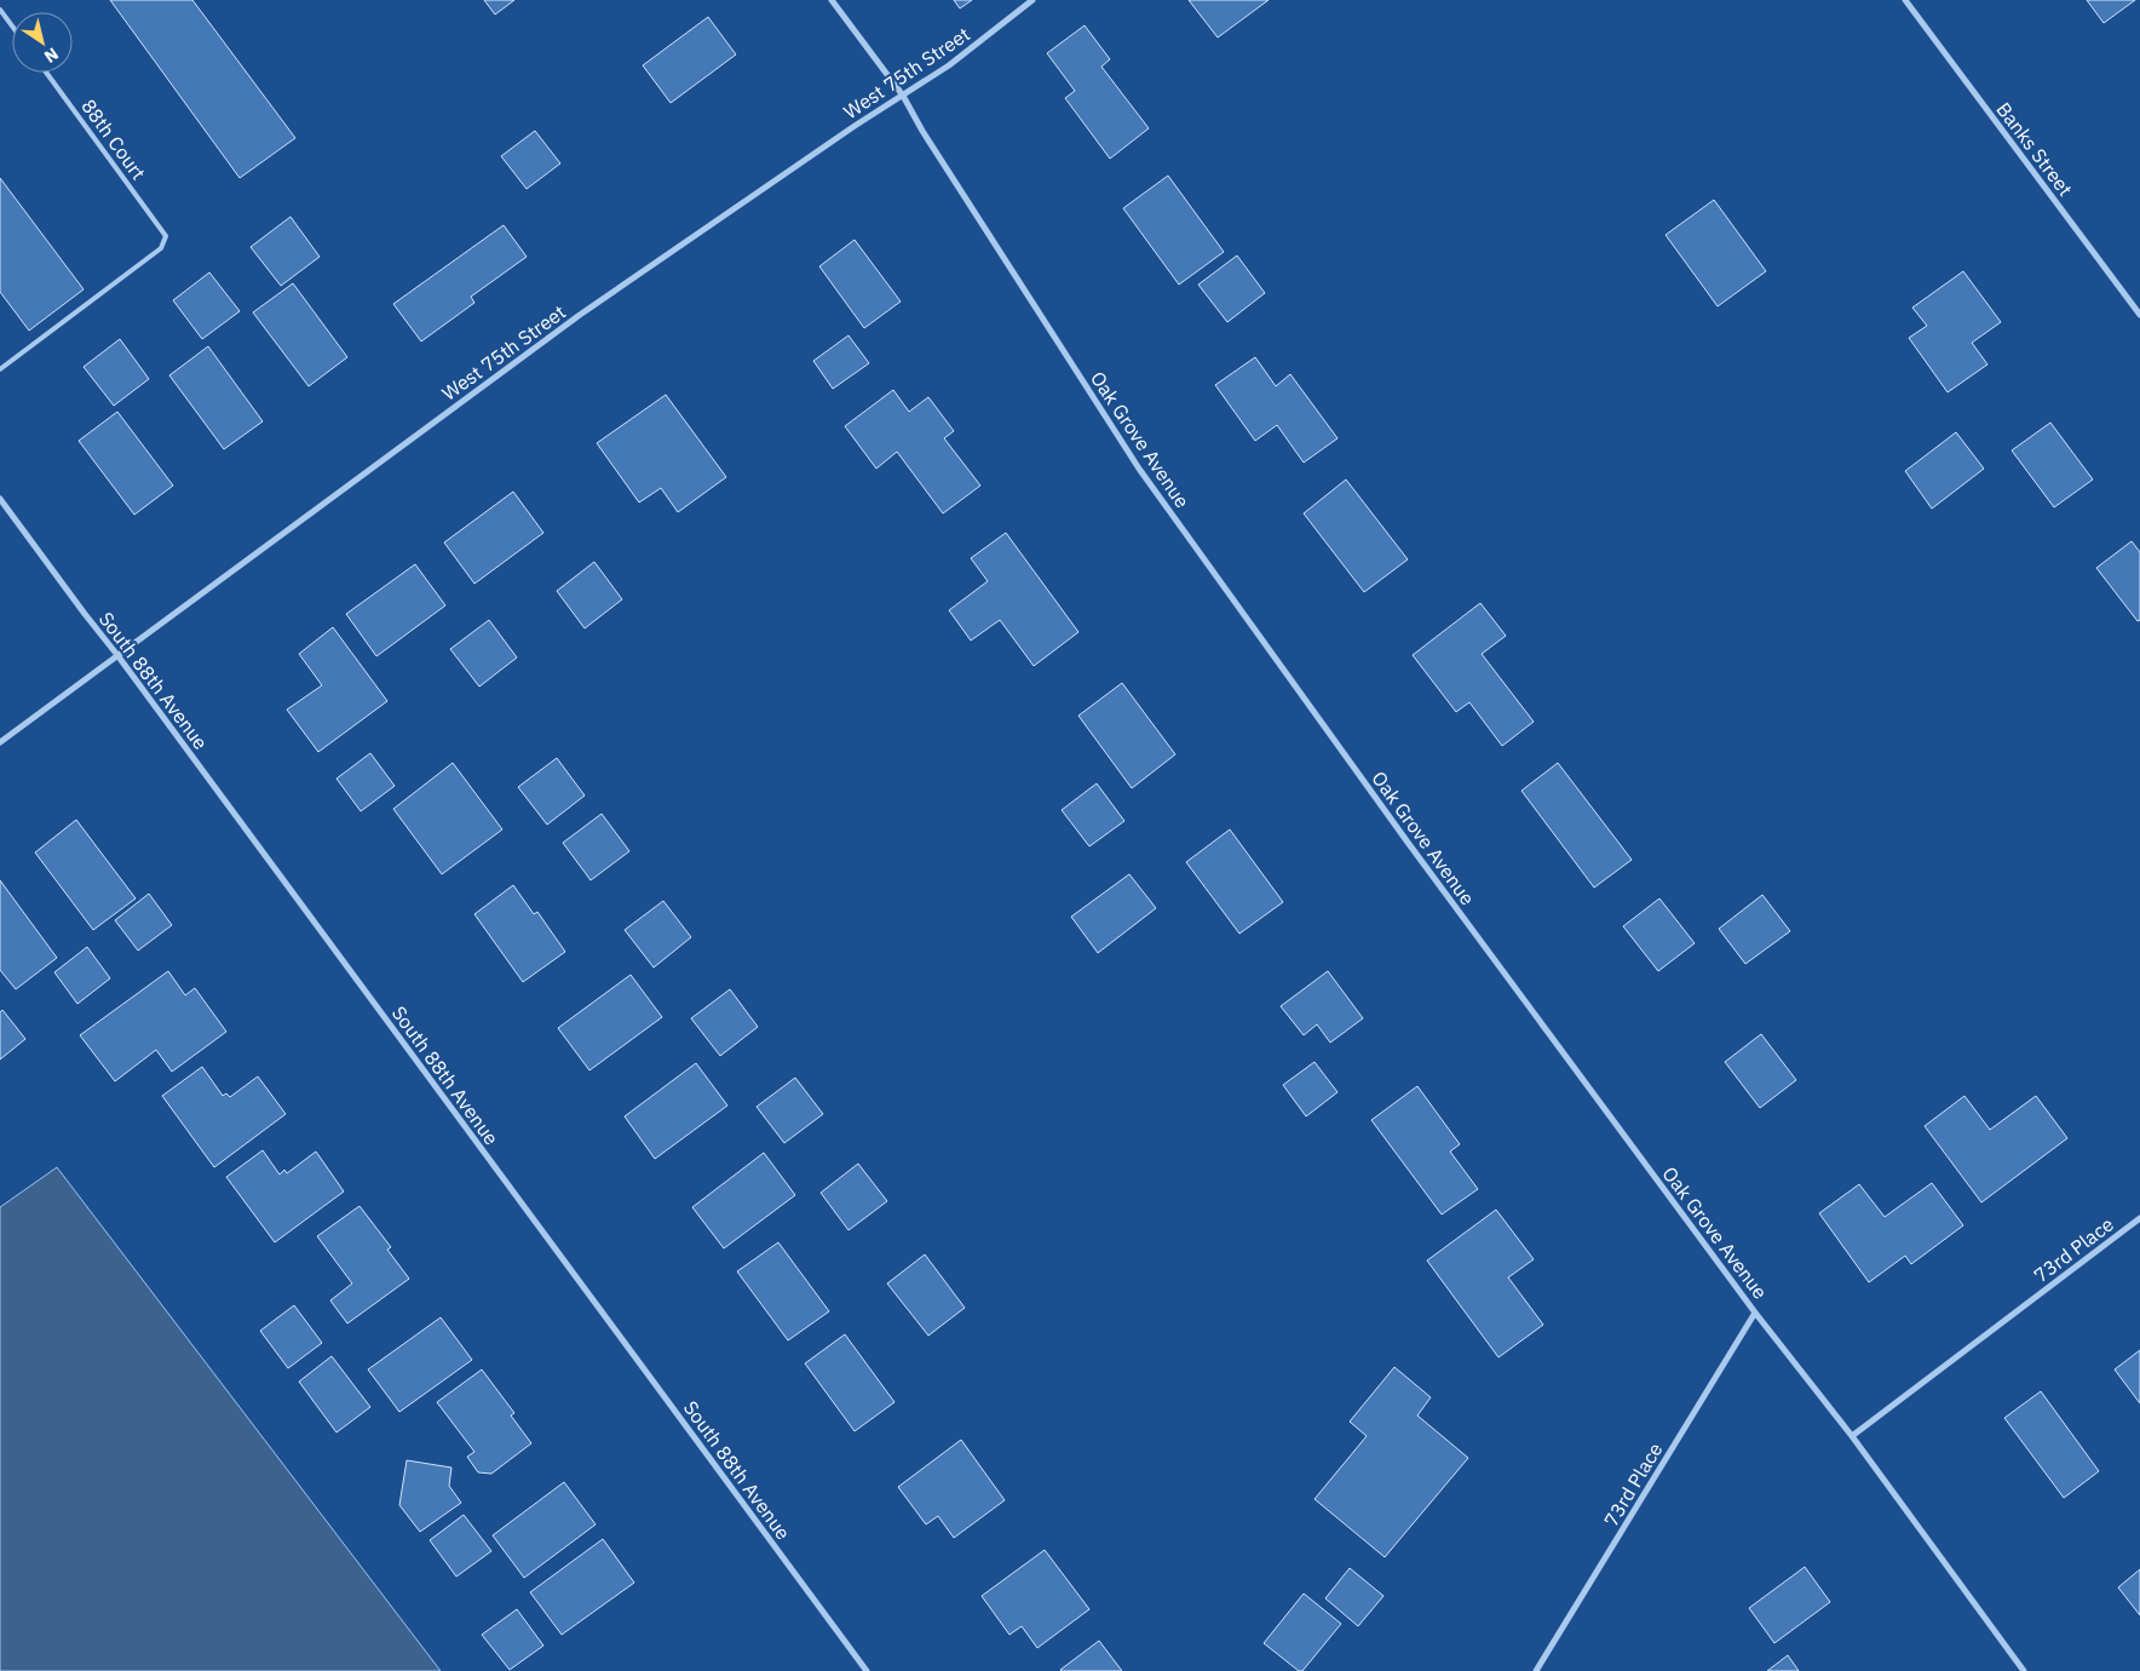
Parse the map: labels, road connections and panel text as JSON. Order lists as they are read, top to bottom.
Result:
{
  "streets": {
    "street": [
      "West 75th Street",
      "Banks Street",
      "Oak Grove Avenue",
      "South 88th Avenue",
      "73rd Place"
    ],
    "lane": ["88th Court"]
  },
  "crossings": [
    ["West 75th Street", "Oak Grove Avenue"],
    ["West 75th Street", "South 88th Avenue"],
    ["Oak Grove Avenue", "73rd Place"]
  ],
  "north": "bottom right"
}
